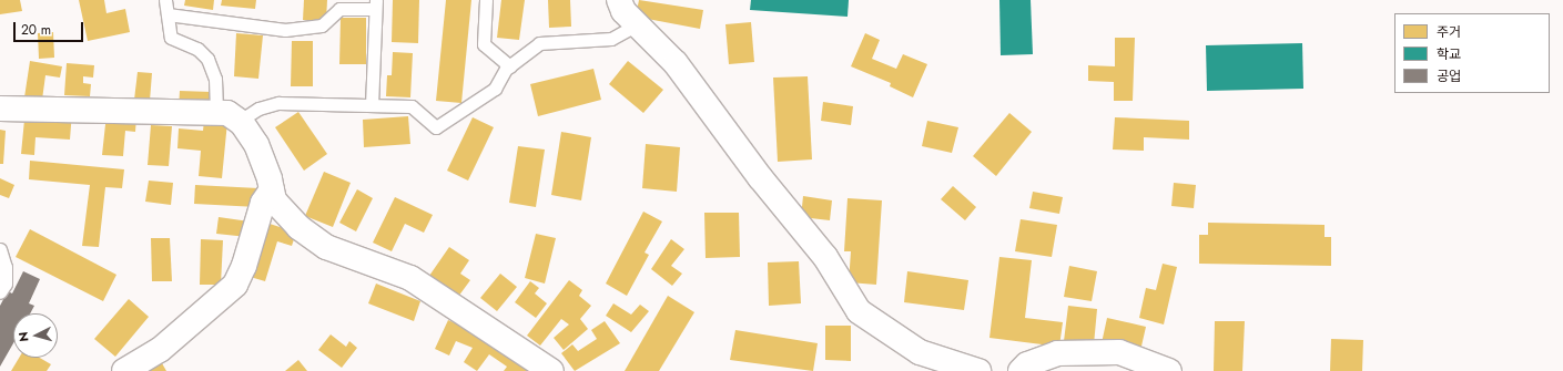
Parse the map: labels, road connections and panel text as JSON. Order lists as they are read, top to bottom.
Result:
{
  "legend": ["주거", "학교", "공업"],
  "scale_bar": "20 m",
  "north": "left"
}
